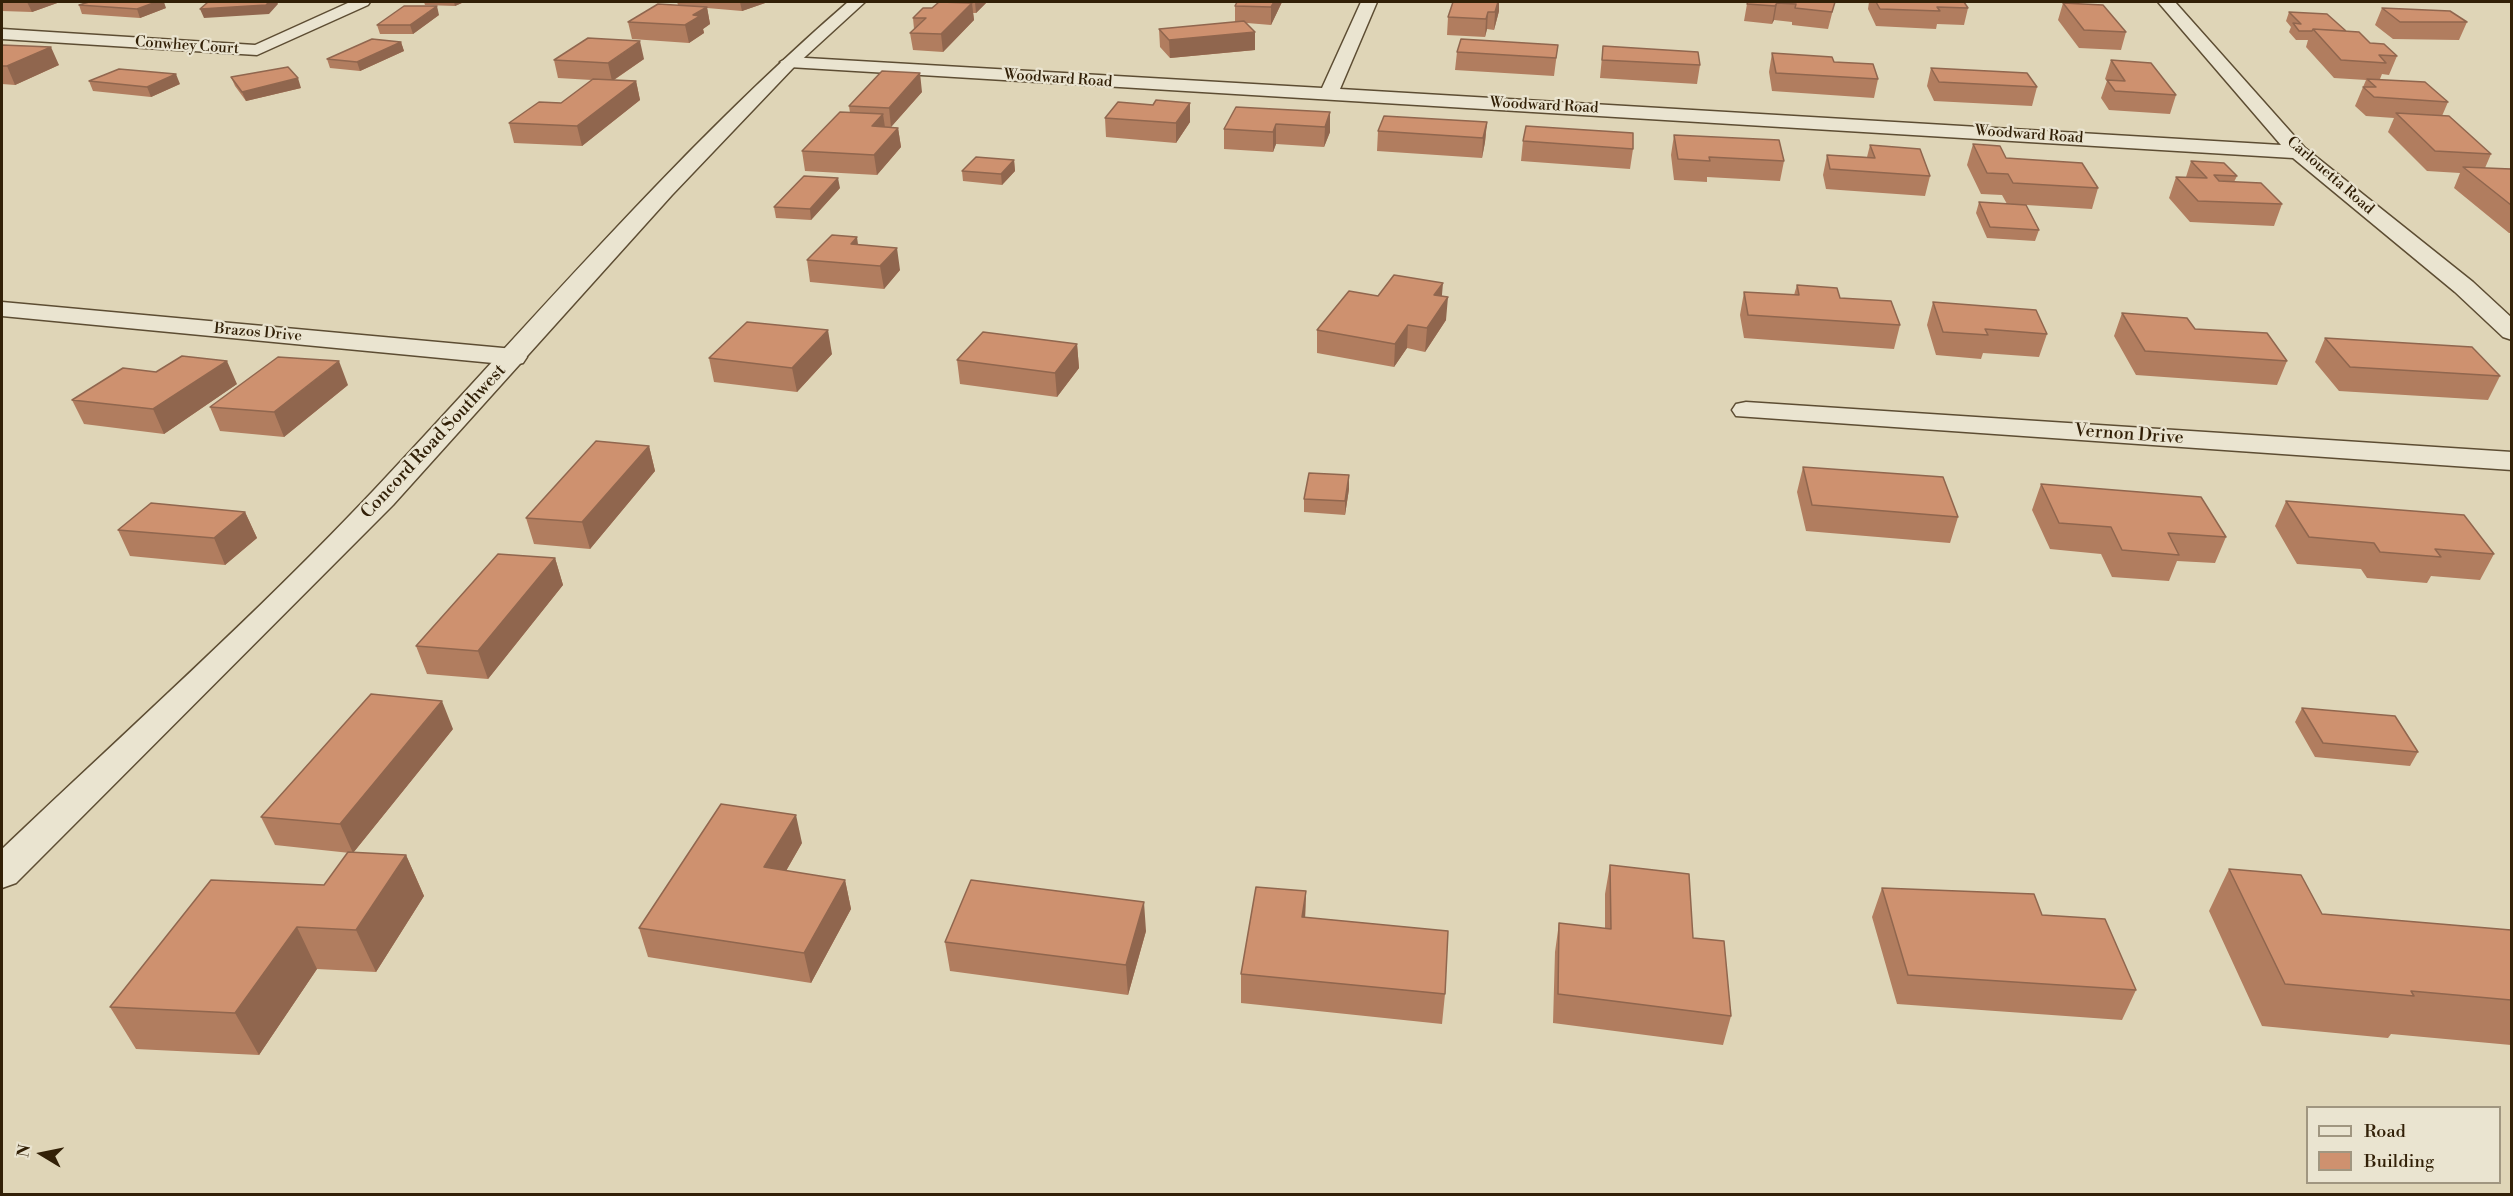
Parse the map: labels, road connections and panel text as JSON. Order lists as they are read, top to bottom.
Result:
{
  "streets": {
    "street": [
      "Conwhey Court",
      "Woodward Road",
      "Carlouetta Road",
      "Brazos Drive",
      "Vernon Drive",
      "Concord Road Southwest"
    ]
  },
  "crossings": [
    ["Woodward Road", "Carlouetta Road"],
    ["Woodward Road", "Concord Road Southwest"],
    ["Brazos Drive", "Concord Road Southwest"]
  ],
  "legend": ["Road", "Building"],
  "north": "left"
}
